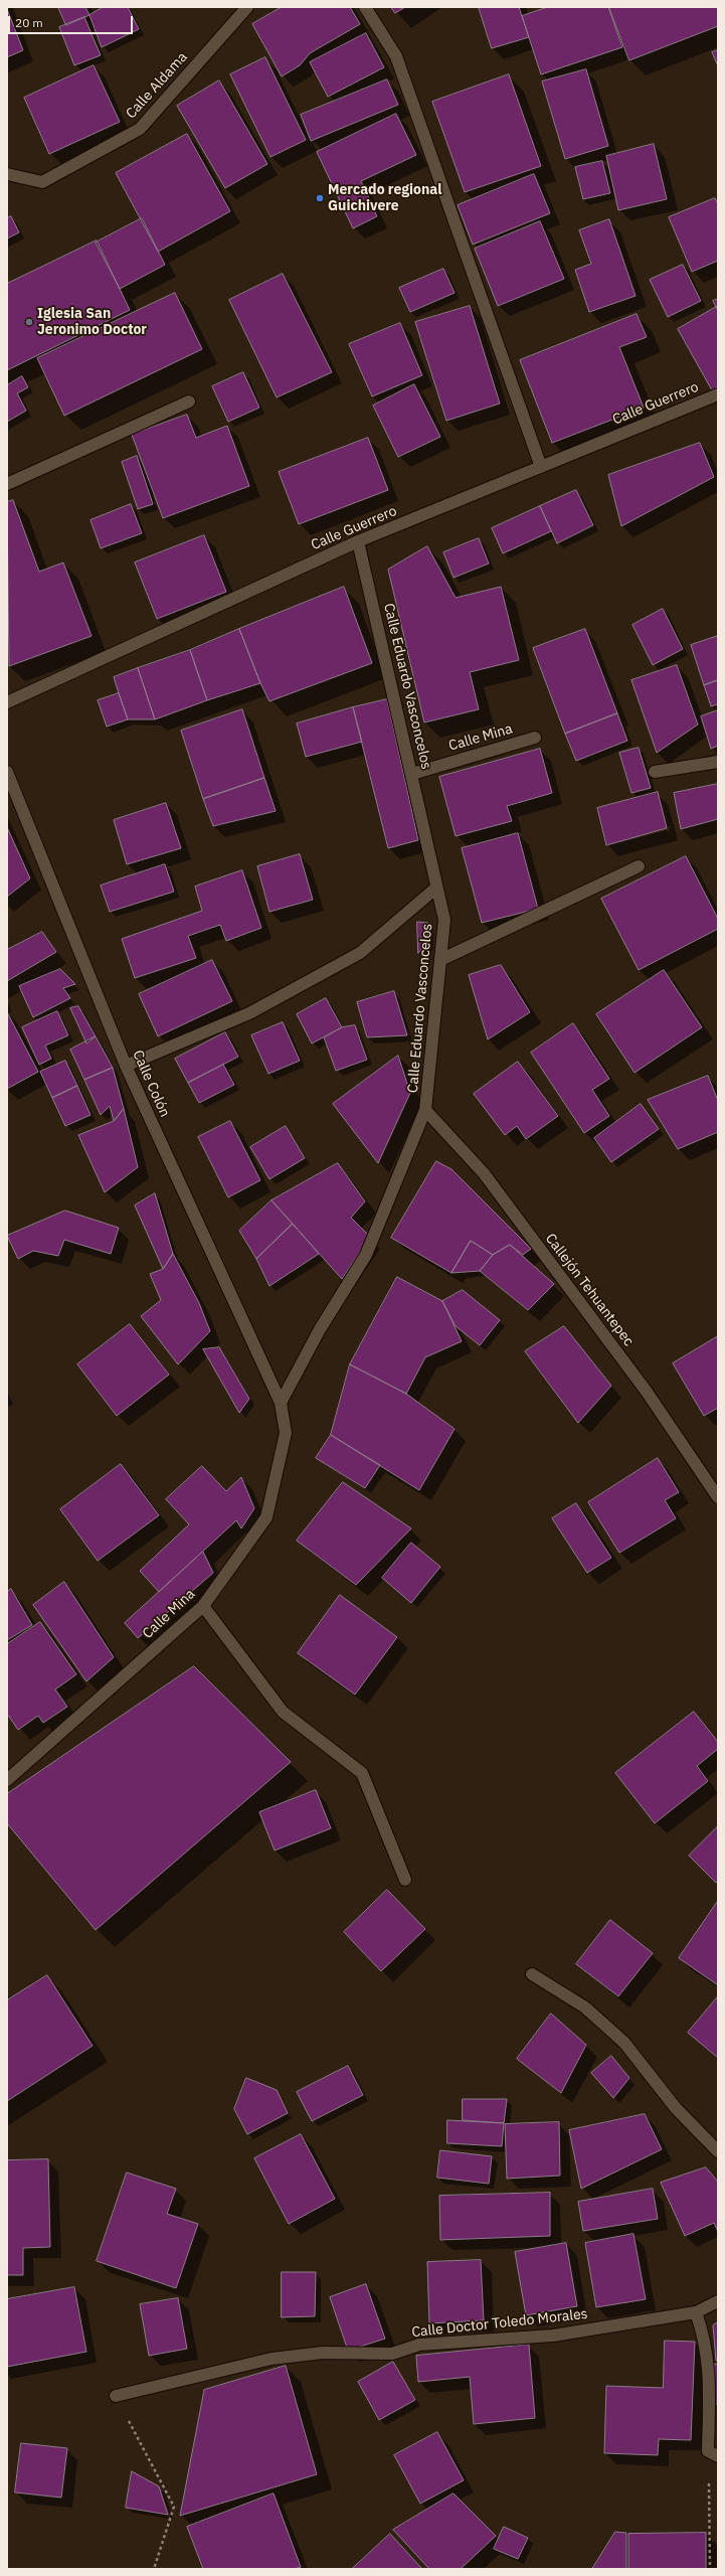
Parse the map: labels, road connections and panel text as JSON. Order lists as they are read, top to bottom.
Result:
{
  "streets": {
    "street": [
      "Calle Aldama",
      "Calle Guerrero",
      "Calle Eduardo Vasconcelos",
      "Calle Mina",
      "Calle Colón",
      "Callejón Tehuantepec",
      "Calle Doctor Toledo Morales"
    ]
  },
  "crossings": [
    ["Calle Guerrero", "Calle Eduardo Vasconcelos"],
    ["Calle Eduardo Vasconcelos", "Calle Mina"],
    ["Calle Eduardo Vasconcelos", "Calle Colón"],
    ["Calle Eduardo Vasconcelos", "Callejón Tehuantepec"],
    ["Calle Mina", "Calle Colón"]
  ],
  "places": ["Mercado regional Guichivere", "Iglesia San Jeronimo Doctor"],
  "scale_bar": "20 m"
}
